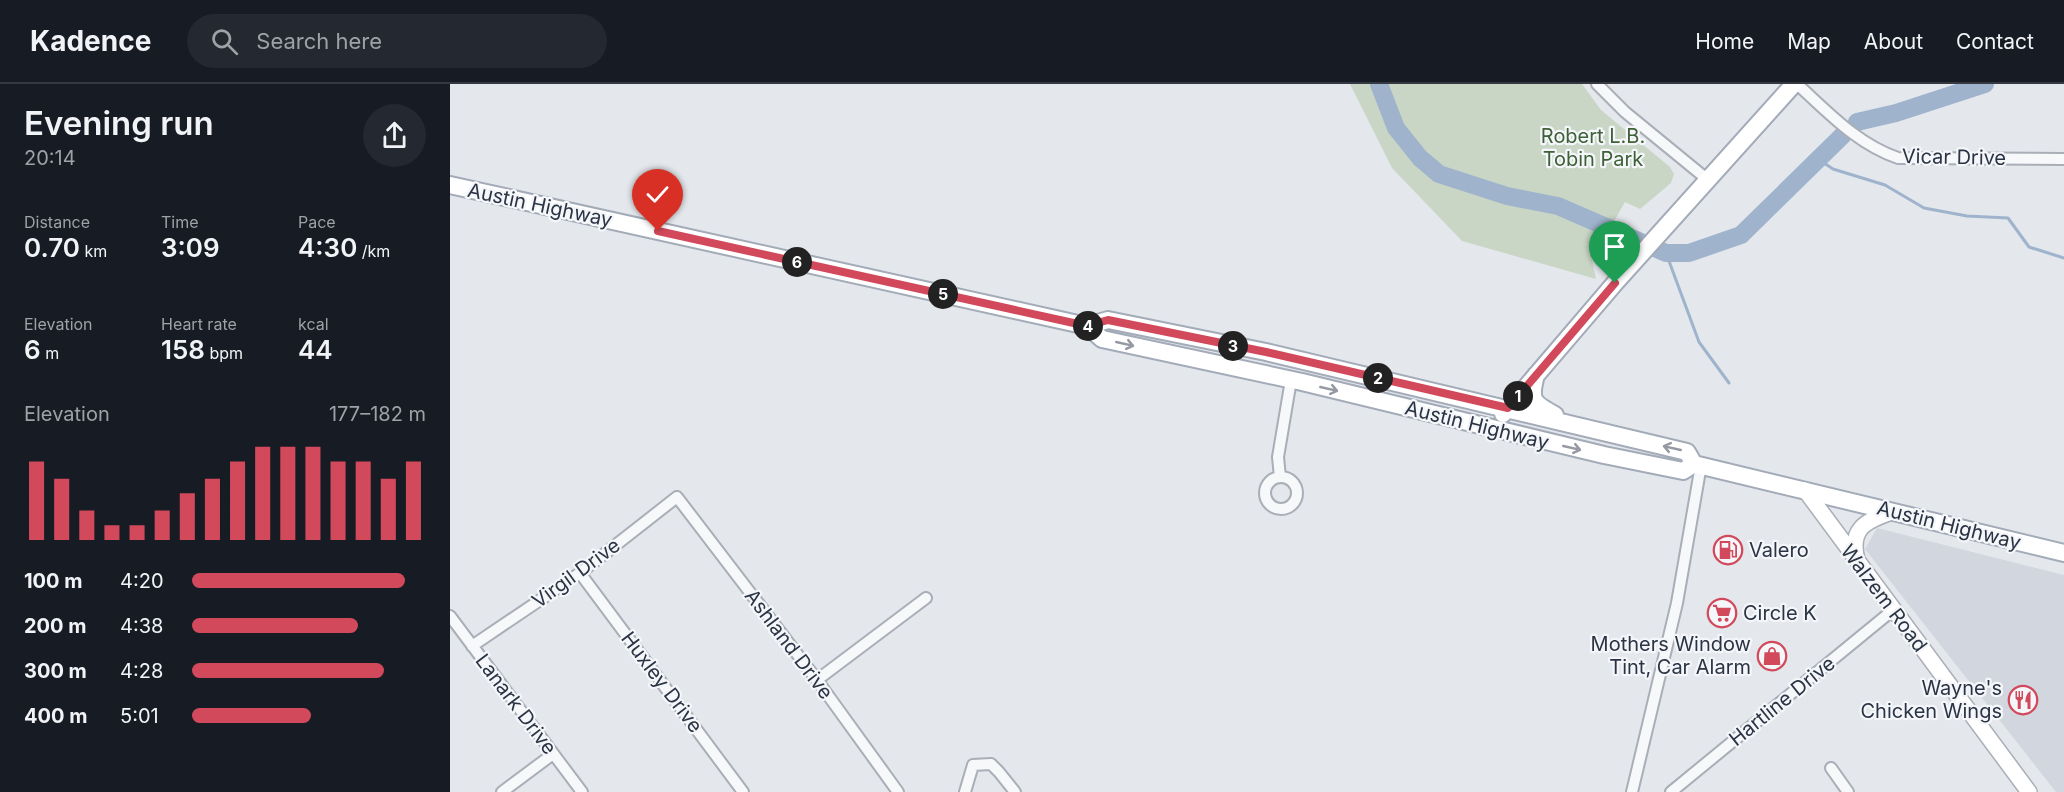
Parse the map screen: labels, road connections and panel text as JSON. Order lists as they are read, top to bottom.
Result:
{
  "streets": {
    "main road": ["Austin Highway", "Walzem Road"],
    "street": [
      "Vicar Drive",
      "Virgil Drive",
      "Ashland Drive",
      "Huxley Drive",
      "Hartline Drive",
      "Lanark Drive"
    ]
  },
  "crossings": [
    ["Austin Highway", "Walzem Road"],
    ["Virgil Drive", "Ashland Drive"],
    ["Virgil Drive", "Huxley Drive"],
    ["Virgil Drive", "Lanark Drive"],
    ["Walzem Road", "Hartline Drive"]
  ],
  "parks": ["Robert L.B. Tobin Park"],
  "places": {
    "fuel station": ["Valero"],
    "supermarket": ["Circle K"],
    "shop": ["Mothers Window Tint, Car Alarm"],
    "restaurant": ["Wayne's Chicken Wings"]
  },
  "page": {
    "header": "Kadence",
    "search": "Search here",
    "nav": [
      "Home",
      "Map",
      "About",
      "Contact"
    ],
    "heading": ["Evening run", "20:14"],
    "stats": [
      ["Distance", "0.70 km"],
      ["Time", "3:09"],
      ["Pace", "4:30 /km"],
      ["Elevation", "6 m"],
      ["Heart rate", "158 bpm"],
      ["kcal", "44"]
    ],
    "pins": [
      "6",
      "5",
      "4",
      "3",
      "2",
      "1"
    ],
    "chart": ["Elevation", "177–182 m"],
    "list": [
      {
        "name": "100 m",
        "note": "4:20"
      },
      {
        "name": "200 m",
        "note": "4:38"
      },
      {
        "name": "300 m",
        "note": "4:28"
      },
      {
        "name": "400 m",
        "note": "5:01"
      }
    ]
  }
}
